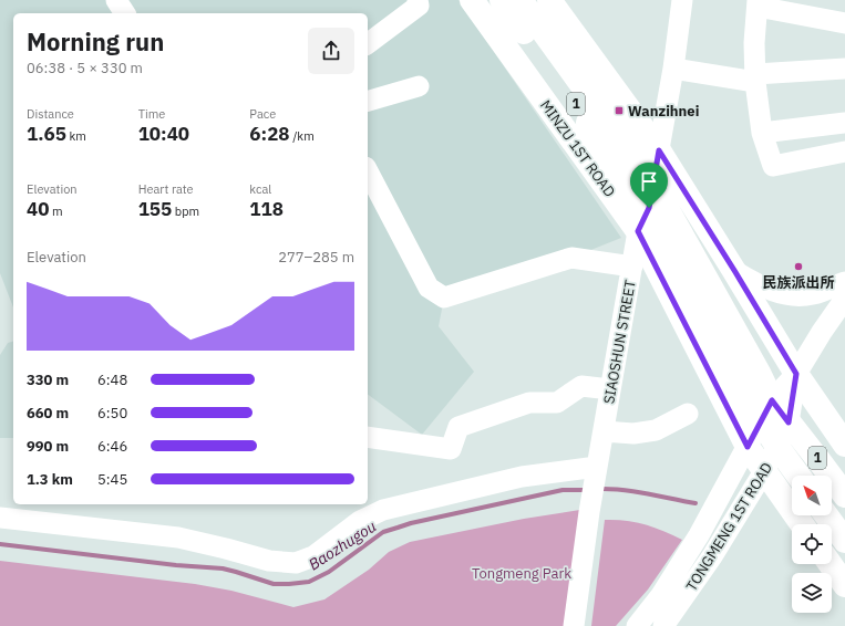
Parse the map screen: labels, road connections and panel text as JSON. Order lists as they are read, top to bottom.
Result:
{
  "streets": {
    "main road": ["1", "MINZU 1ST ROAD"],
    "street": ["SIAOSHUN STREET", "TONGMENG 1ST ROAD"]
  },
  "crossings": [
    ["1", "SIAOSHUN STREET"],
    ["1", "TONGMENG 1ST ROAD"],
    ["MINZU 1ST ROAD", "SIAOSHUN STREET"],
    ["MINZU 1ST ROAD", "TONGMENG 1ST ROAD"]
  ],
  "water": ["Baozhugou"],
  "parks": ["Tongmeng Park"],
  "places": {
    "transit": ["Wanzihnei"],
    "other": ["民族派出所"]
  },
  "north": "top left",
  "page": {
    "heading": ["Morning run", "06:38 · 5 × 330 m"],
    "stats": [
      ["Distance", "1.65 km"],
      ["Time", "10:40"],
      ["Pace", "6:28 /km"],
      ["Elevation", "40 m"],
      ["Heart rate", "155 bpm"],
      ["kcal", "118"]
    ],
    "chart": ["Elevation", "277–285 m"],
    "list": [
      {
        "name": "330 m",
        "note": "6:48"
      },
      {
        "name": "660 m",
        "note": "6:50"
      },
      {
        "name": "990 m",
        "note": "6:46"
      },
      {
        "name": "1.3 km",
        "note": "5:45"
      }
    ]
  }
}
